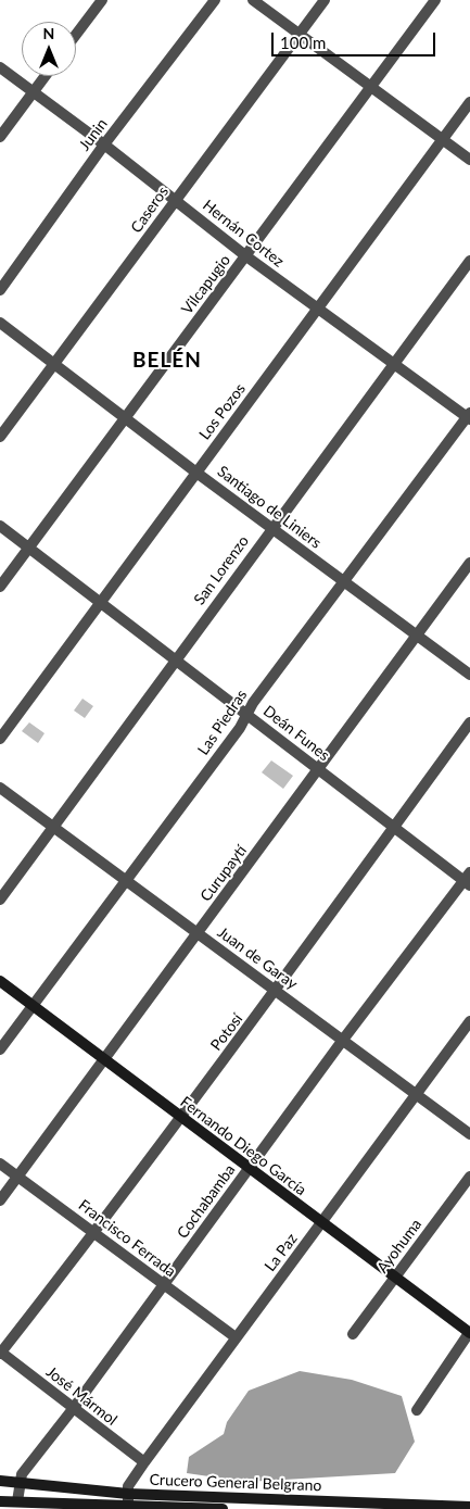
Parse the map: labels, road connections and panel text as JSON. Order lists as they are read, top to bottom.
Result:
{
  "streets": {
    "main road": ["Fernando Diego García", "Crucero General Belgrano"],
    "street": [
      "Junin",
      "Caseros",
      "Hernán Cortez",
      "Vilcapugio",
      "Los Pozos",
      "Santiago de Liniers",
      "San Lorenzo",
      "Las Piedras",
      "Deán Funes",
      "Curupaytí",
      "Juan de Garay",
      "Potosí",
      "Cochabamba",
      "Francisco Ferrada",
      "Ayohuma",
      "La Paz",
      "José Mármol"
    ]
  },
  "crossings": [
    ["Junin", "Hernán Cortez"],
    ["Caseros", "Hernán Cortez"],
    ["Caseros", "Santiago de Liniers"],
    ["Hernán Cortez", "Vilcapugio"],
    ["Hernán Cortez", "Los Pozos"],
    ["Hernán Cortez", "San Lorenzo"],
    ["Hernán Cortez", "Las Piedras"],
    ["Vilcapugio", "Santiago de Liniers"],
    ["Vilcapugio", "Deán Funes"],
    ["Los Pozos", "Santiago de Liniers"],
    ["Los Pozos", "Deán Funes"],
    ["Santiago de Liniers", "San Lorenzo"],
    ["Santiago de Liniers", "Las Piedras"],
    ["Santiago de Liniers", "Curupaytí"],
    ["San Lorenzo", "Deán Funes"],
    ["San Lorenzo", "Juan de Garay"],
    ["Las Piedras", "Deán Funes"],
    ["Las Piedras", "Juan de Garay"],
    ["Las Piedras", "Fernando Diego García"],
    ["Deán Funes", "Curupaytí"],
    ["Deán Funes", "Potosí"],
    ["Deán Funes", "Cochabamba"],
    ["Curupaytí", "Juan de Garay"],
    ["Curupaytí", "Fernando Diego García"],
    ["Curupaytí", "Francisco Ferrada"],
    ["Juan de Garay", "Potosí"],
    ["Juan de Garay", "Cochabamba"],
    ["Juan de Garay", "La Paz"],
    ["Potosí", "Fernando Diego García"],
    ["Potosí", "Francisco Ferrada"],
    ["Potosí", "José Mármol"],
    ["Fernando Diego García", "Cochabamba"],
    ["Fernando Diego García", "Ayohuma"],
    ["Fernando Diego García", "La Paz"],
    ["Cochabamba", "Francisco Ferrada"],
    ["Cochabamba", "José Mármol"],
    ["Cochabamba", "Crucero General Belgrano"],
    ["Francisco Ferrada", "La Paz"],
    ["La Paz", "José Mármol"],
    ["La Paz", "Crucero General Belgrano"]
  ],
  "districts": ["BELÉN"],
  "scale_bar": "100 m",
  "north": "top"
}
